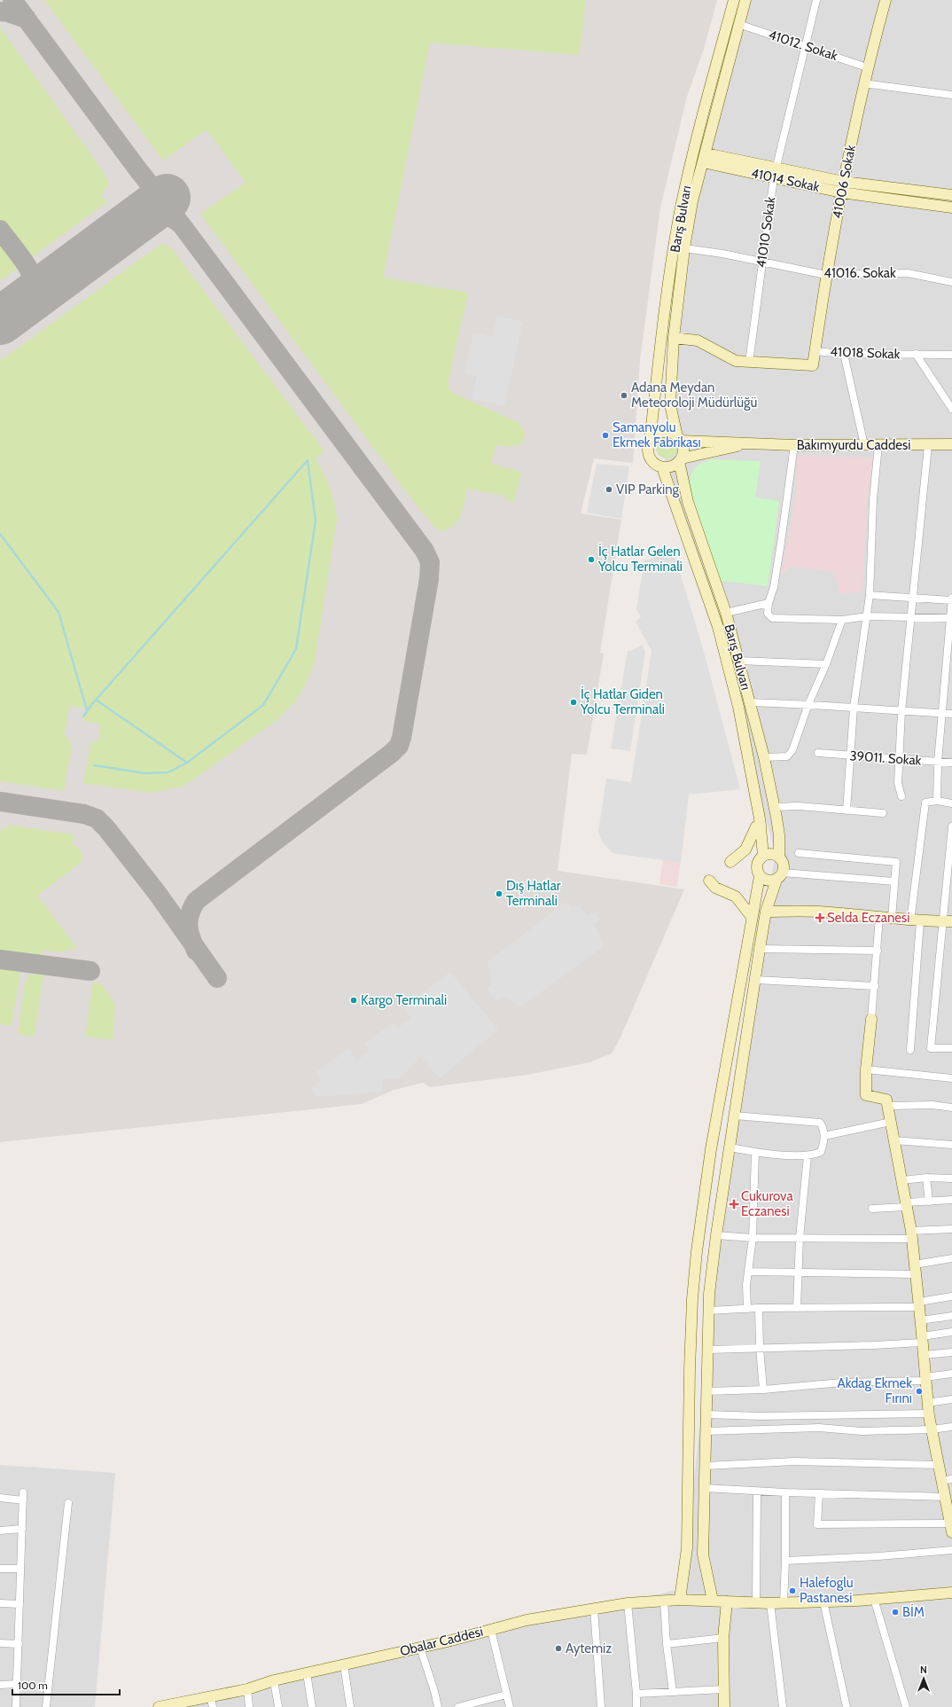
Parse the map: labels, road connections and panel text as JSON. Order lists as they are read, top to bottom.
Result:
{
  "streets": {
    "main road": [
      "41014 Sokak",
      "41006 Sokak",
      "Barış Bulvarı",
      "41018 Sokak",
      "Bakımyurdu Caddesi",
      "Obalar Caddesi"
    ],
    "street": [
      "41012. Sokak",
      "41010 Sokak",
      "41016. Sokak",
      "39011. Sokak"
    ]
  },
  "crossings": [
    ["41012. Sokak", "41006 Sokak"],
    ["41012. Sokak", "Barış Bulvarı"],
    ["41012. Sokak", "41010 Sokak"],
    ["41014 Sokak", "41006 Sokak"],
    ["41014 Sokak", "Barış Bulvarı"],
    ["41014 Sokak", "41010 Sokak"],
    ["41006 Sokak", "41016. Sokak"],
    ["41006 Sokak", "41018 Sokak"],
    ["Barış Bulvarı", "41016. Sokak"],
    ["Barış Bulvarı", "41018 Sokak"],
    ["Barış Bulvarı", "Bakımyurdu Caddesi"],
    ["41010 Sokak", "41016. Sokak"],
    ["41010 Sokak", "41018 Sokak"]
  ],
  "places": {
    "other": [
      "Adana Meydan Meteoroloji Müdürlüğü",
      "Samanyolu Ekmek Fabrikası",
      "VIP Parking",
      "İç Hatlar Gelen Yolcu Terminali",
      "İç Hatlar Giden Yolcu Terminali",
      "Dış Hatlar Terminali",
      "Kargo Terminali",
      "Akdag Ekmek Fırını",
      "Halefoglu Pastanesi",
      "BİM",
      "Aytemiz"
    ],
    "health": ["Selda Eczanesi", "Cukurova Eczanesi"]
  },
  "scale_bar": "100 m",
  "north": "top"
}
